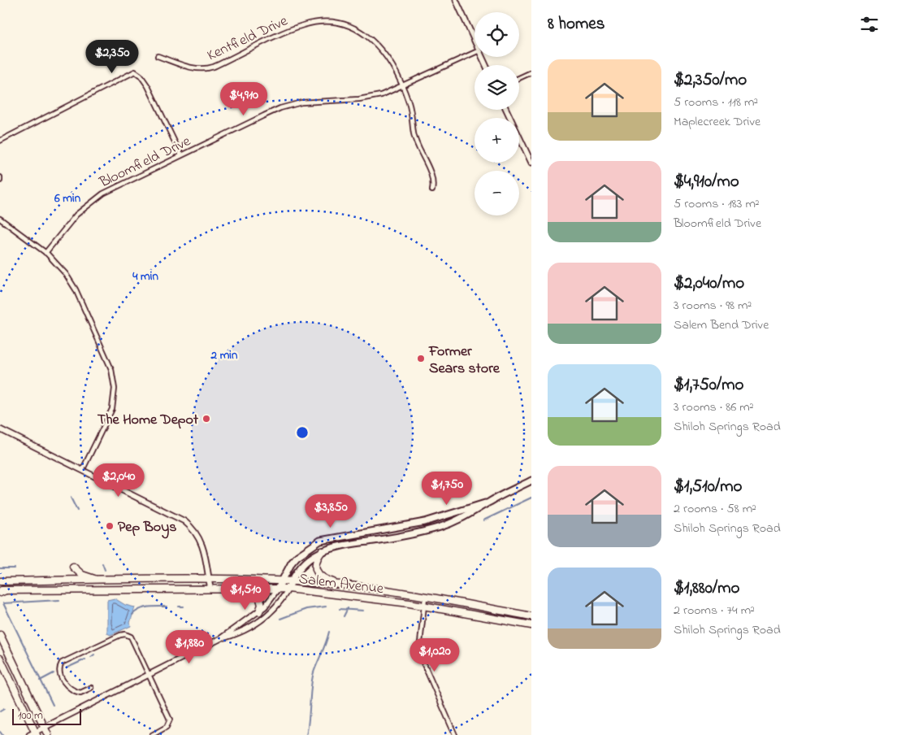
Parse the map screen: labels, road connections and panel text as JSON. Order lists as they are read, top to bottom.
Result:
{
  "streets": {
    "main road": ["Salem Avenue"],
    "street": ["Kentfield Drive", "Bloomfield Drive"]
  },
  "crossings": [
    ["Kentfield Drive", "Bloomfield Drive"]
  ],
  "places": ["Former Sears store", "The Home Depot", "Pep Boys"],
  "scale_bar": "100 m",
  "page": {
    "heading": "8 homes",
    "map_buttons": ["+", "−"],
    "price": [
      "$2,350",
      "$4,910",
      "$2,040",
      "$1,750",
      "$3,850",
      "$1,510",
      "$1,880",
      "$1,020"
    ],
    "list": [
      {
        "name": "$2,350/mo",
        "note": "5 rooms · 118 m² · Maplecreek Drive"
      },
      {
        "name": "$4,910/mo",
        "note": "5 rooms · 183 m² · Bloomfield Drive"
      },
      {
        "name": "$2,040/mo",
        "note": "3 rooms · 98 m² · Salem Bend Drive"
      },
      {
        "name": "$1,750/mo",
        "note": "3 rooms · 86 m² · Shiloh Springs Road"
      },
      {
        "name": "$1,510/mo",
        "note": "2 rooms · 58 m² · Shiloh Springs Road"
      },
      {
        "name": "$1,880/mo",
        "note": "2 rooms · 74 m² · Shiloh Springs Road"
      }
    ],
    "scale": "100 m"
  },
  "rings": ["6 min", "4 min", "2 min"]
}
